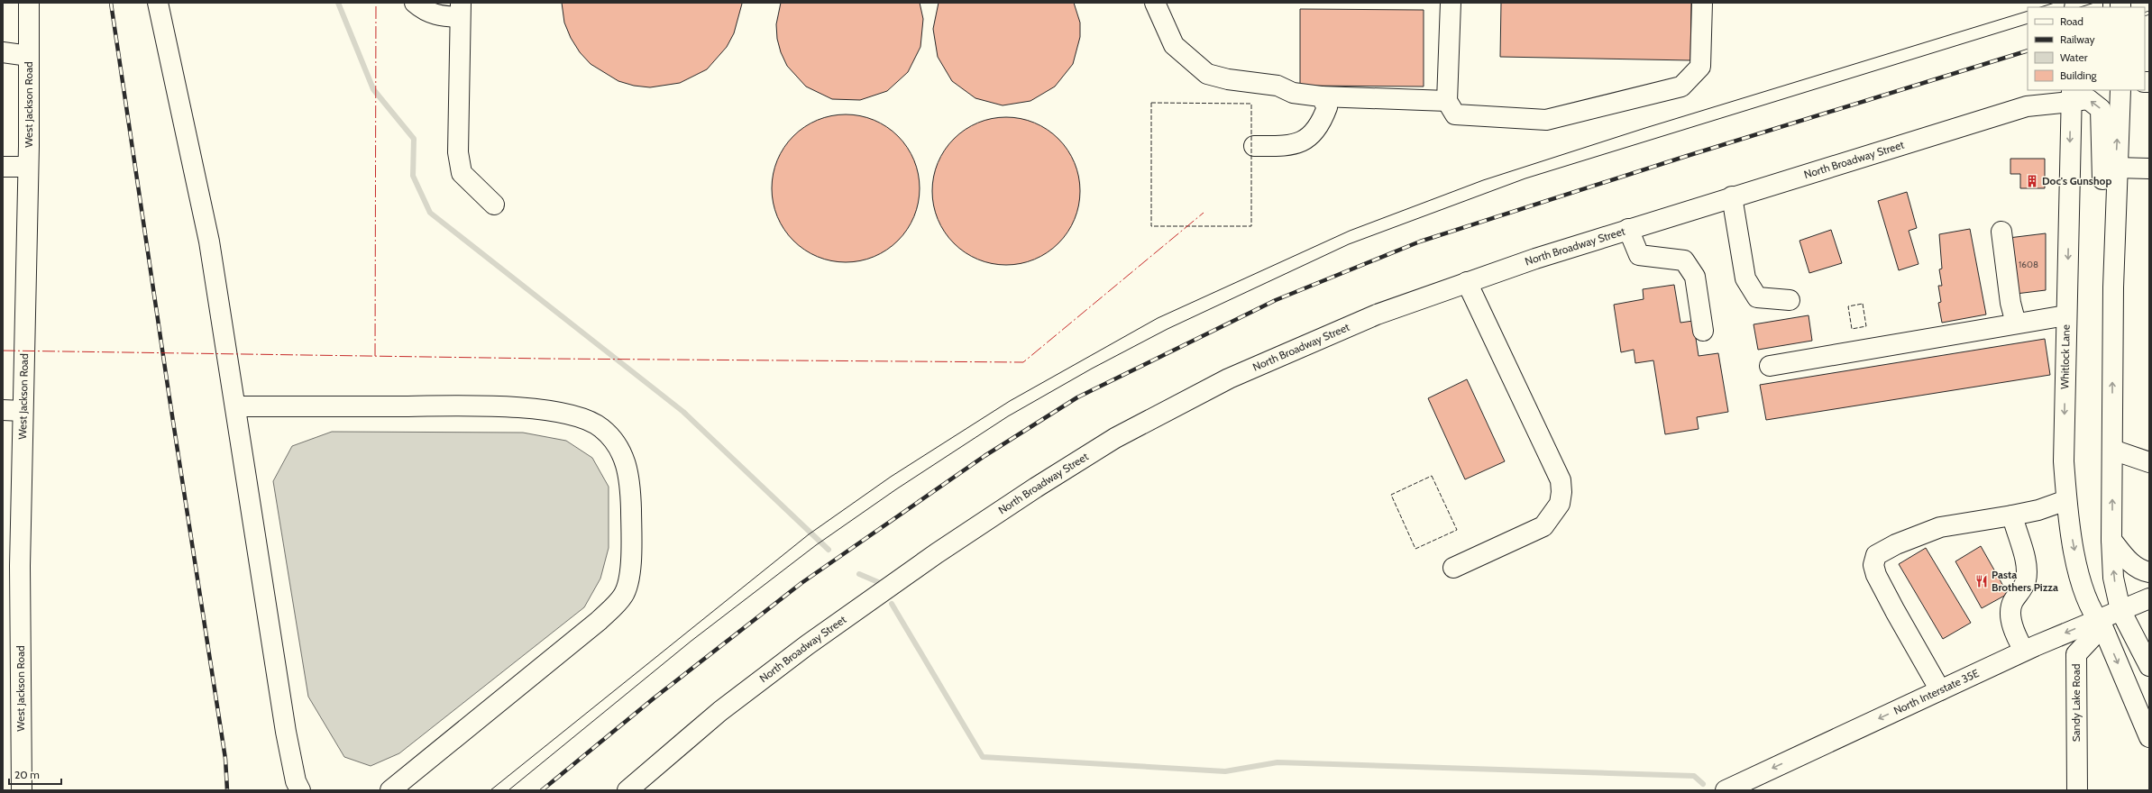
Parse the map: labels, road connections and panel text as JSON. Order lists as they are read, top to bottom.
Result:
{
  "streets": {
    "street": [
      "West Jackson Road",
      "North Broadway Street",
      "Whitlock Lane",
      "North Interstate 35E",
      "Sandy Lake Road"
    ]
  },
  "crossings": [
    ["North Broadway Street", "Whitlock Lane"],
    ["Whitlock Lane", "North Interstate 35E"],
    ["Whitlock Lane", "Sandy Lake Road"],
    ["North Interstate 35E", "Sandy Lake Road"]
  ],
  "one_way": ["North Interstate 35E"],
  "places": {
    "building": ["Doc's Gunshop"],
    "restaurant": ["Pasta Brothers Pizza"]
  },
  "house_numbers": ["1608"],
  "legend": [
    "Road",
    "Railway",
    "Water",
    "Building"
  ],
  "scale_bar": "20 m"
}
